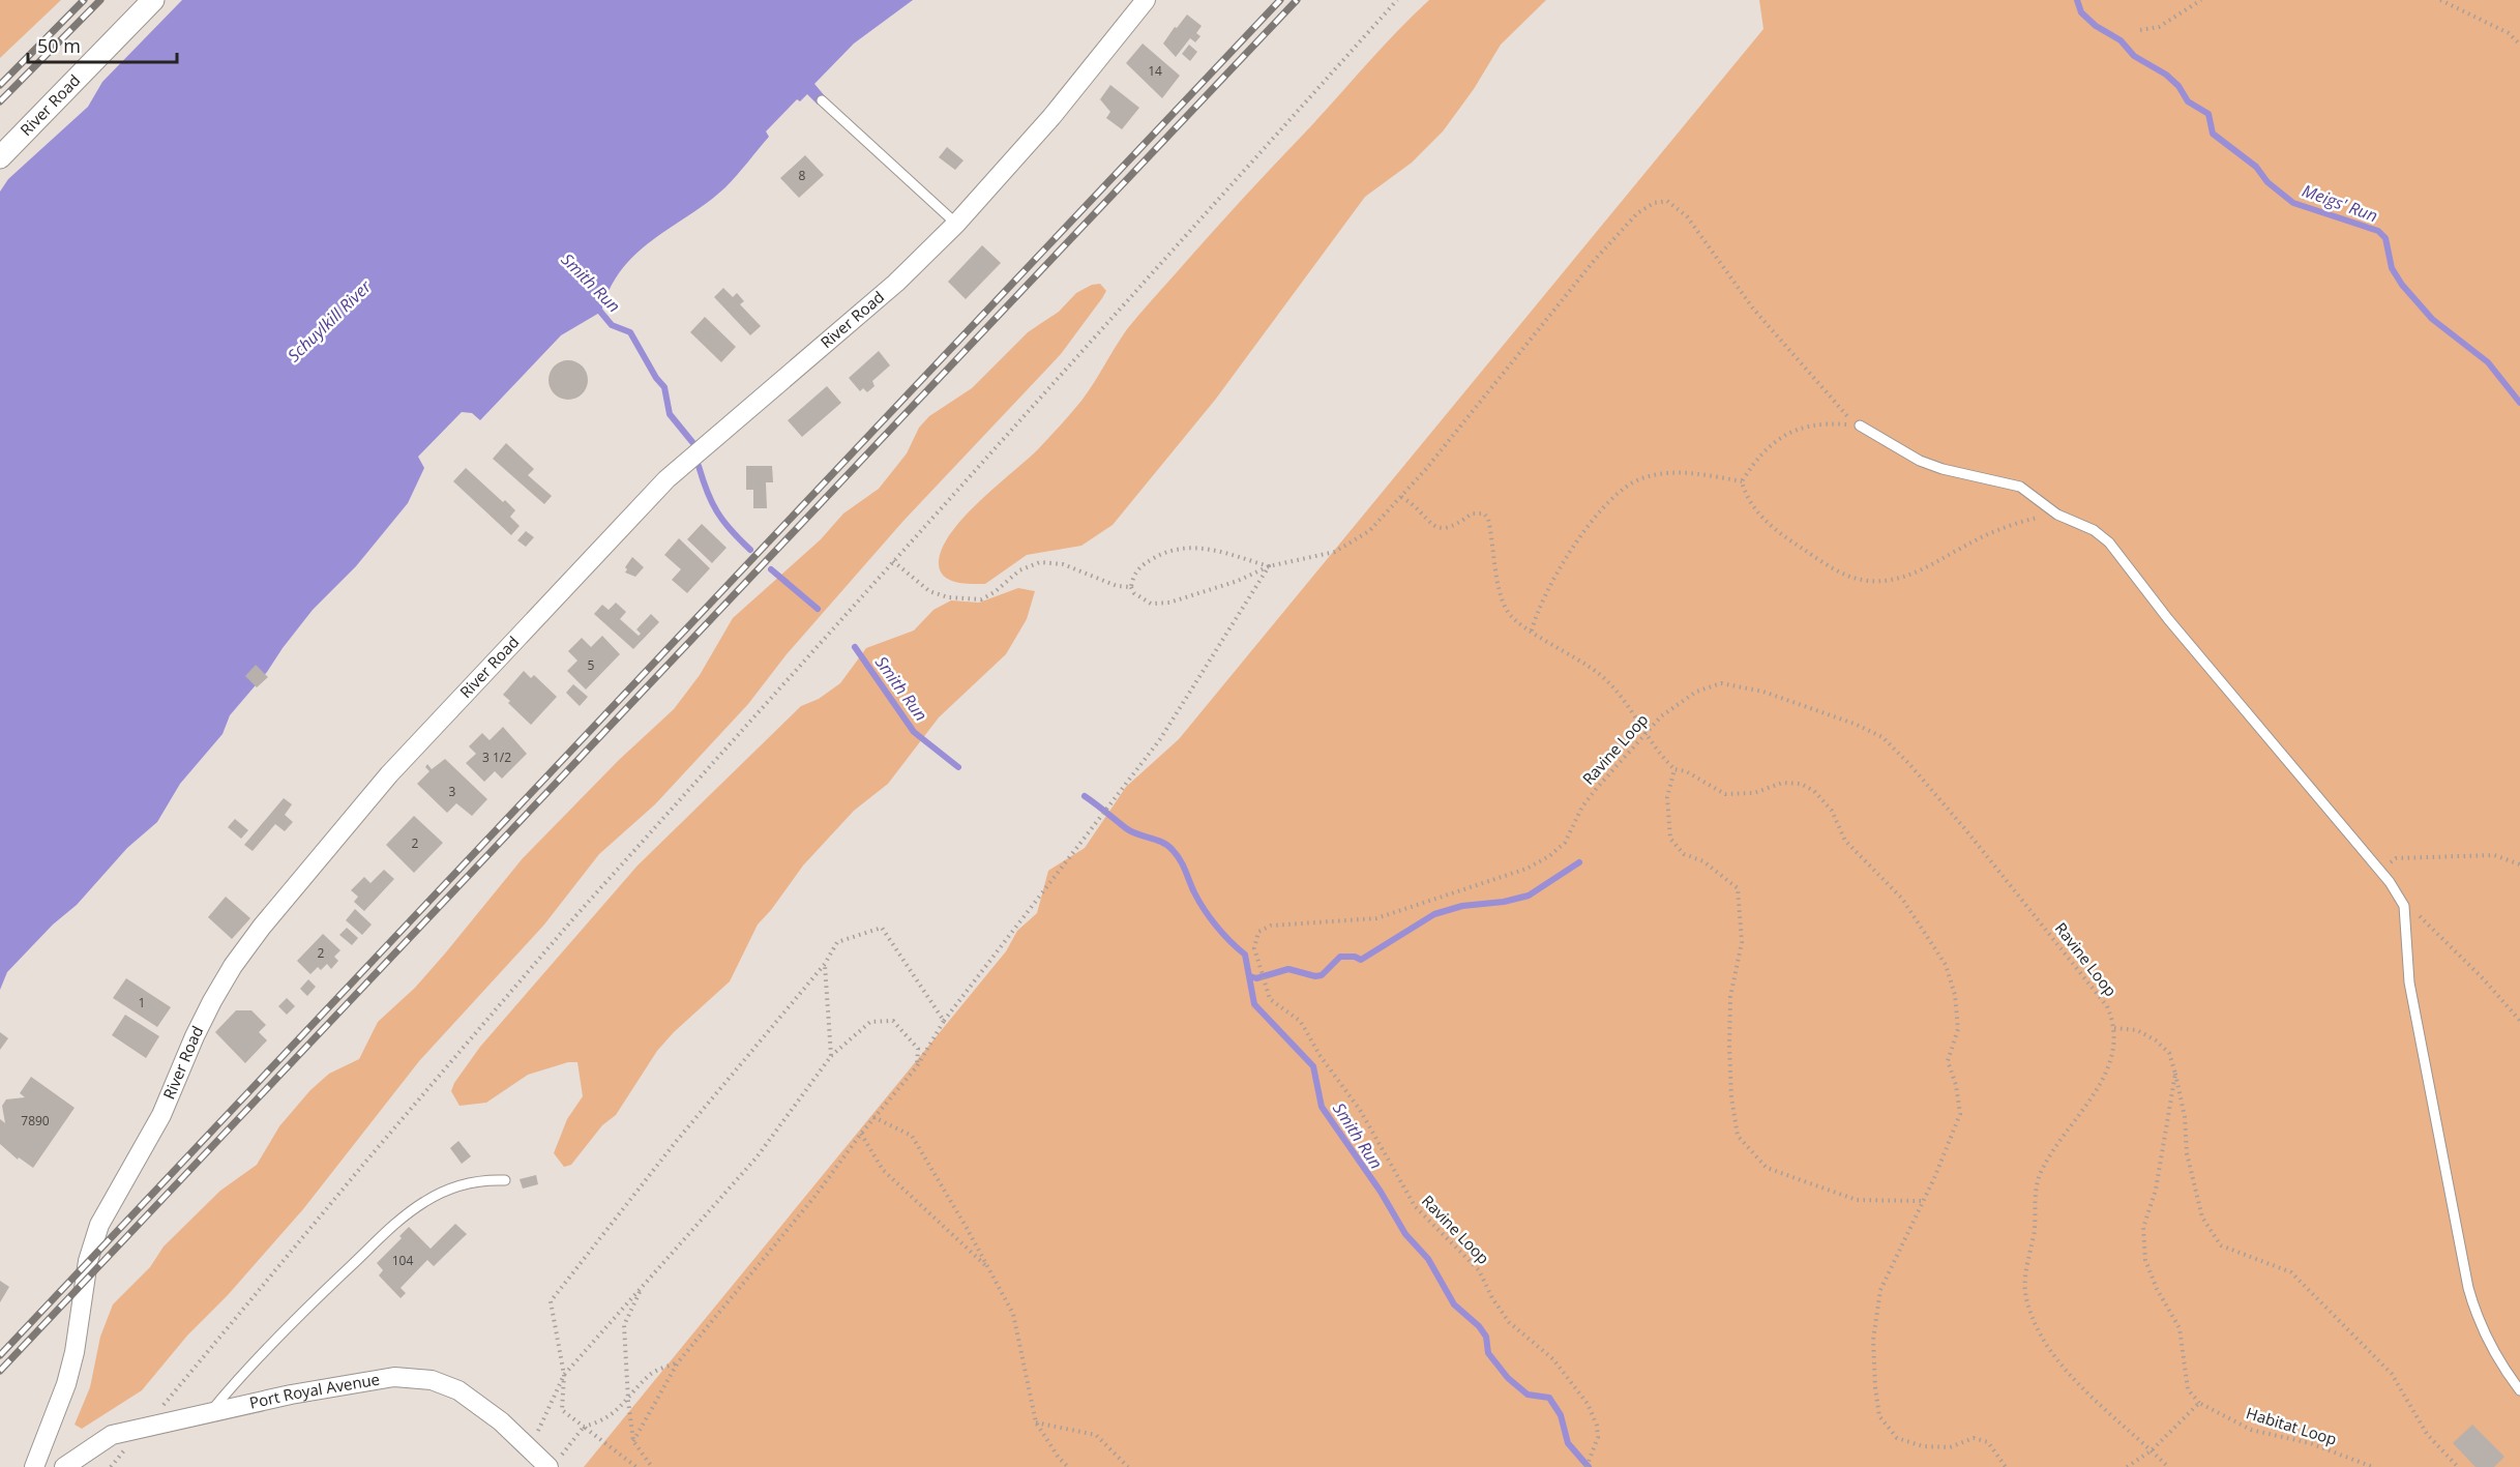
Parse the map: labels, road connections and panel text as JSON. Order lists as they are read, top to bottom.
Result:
{
  "streets": {
    "street": ["River Road", "Port Royal Avenue"],
    "path": ["Ravine Loop", "Habitat Loop"]
  },
  "water": ["Meigs' Run", "Smith Run", "Schuylkill River"],
  "house_numbers": [
    "14",
    "8",
    "5",
    "3 1/2",
    "3",
    "2",
    "2",
    "1",
    "7890",
    "104"
  ],
  "scale_bar": "50 m"
}
